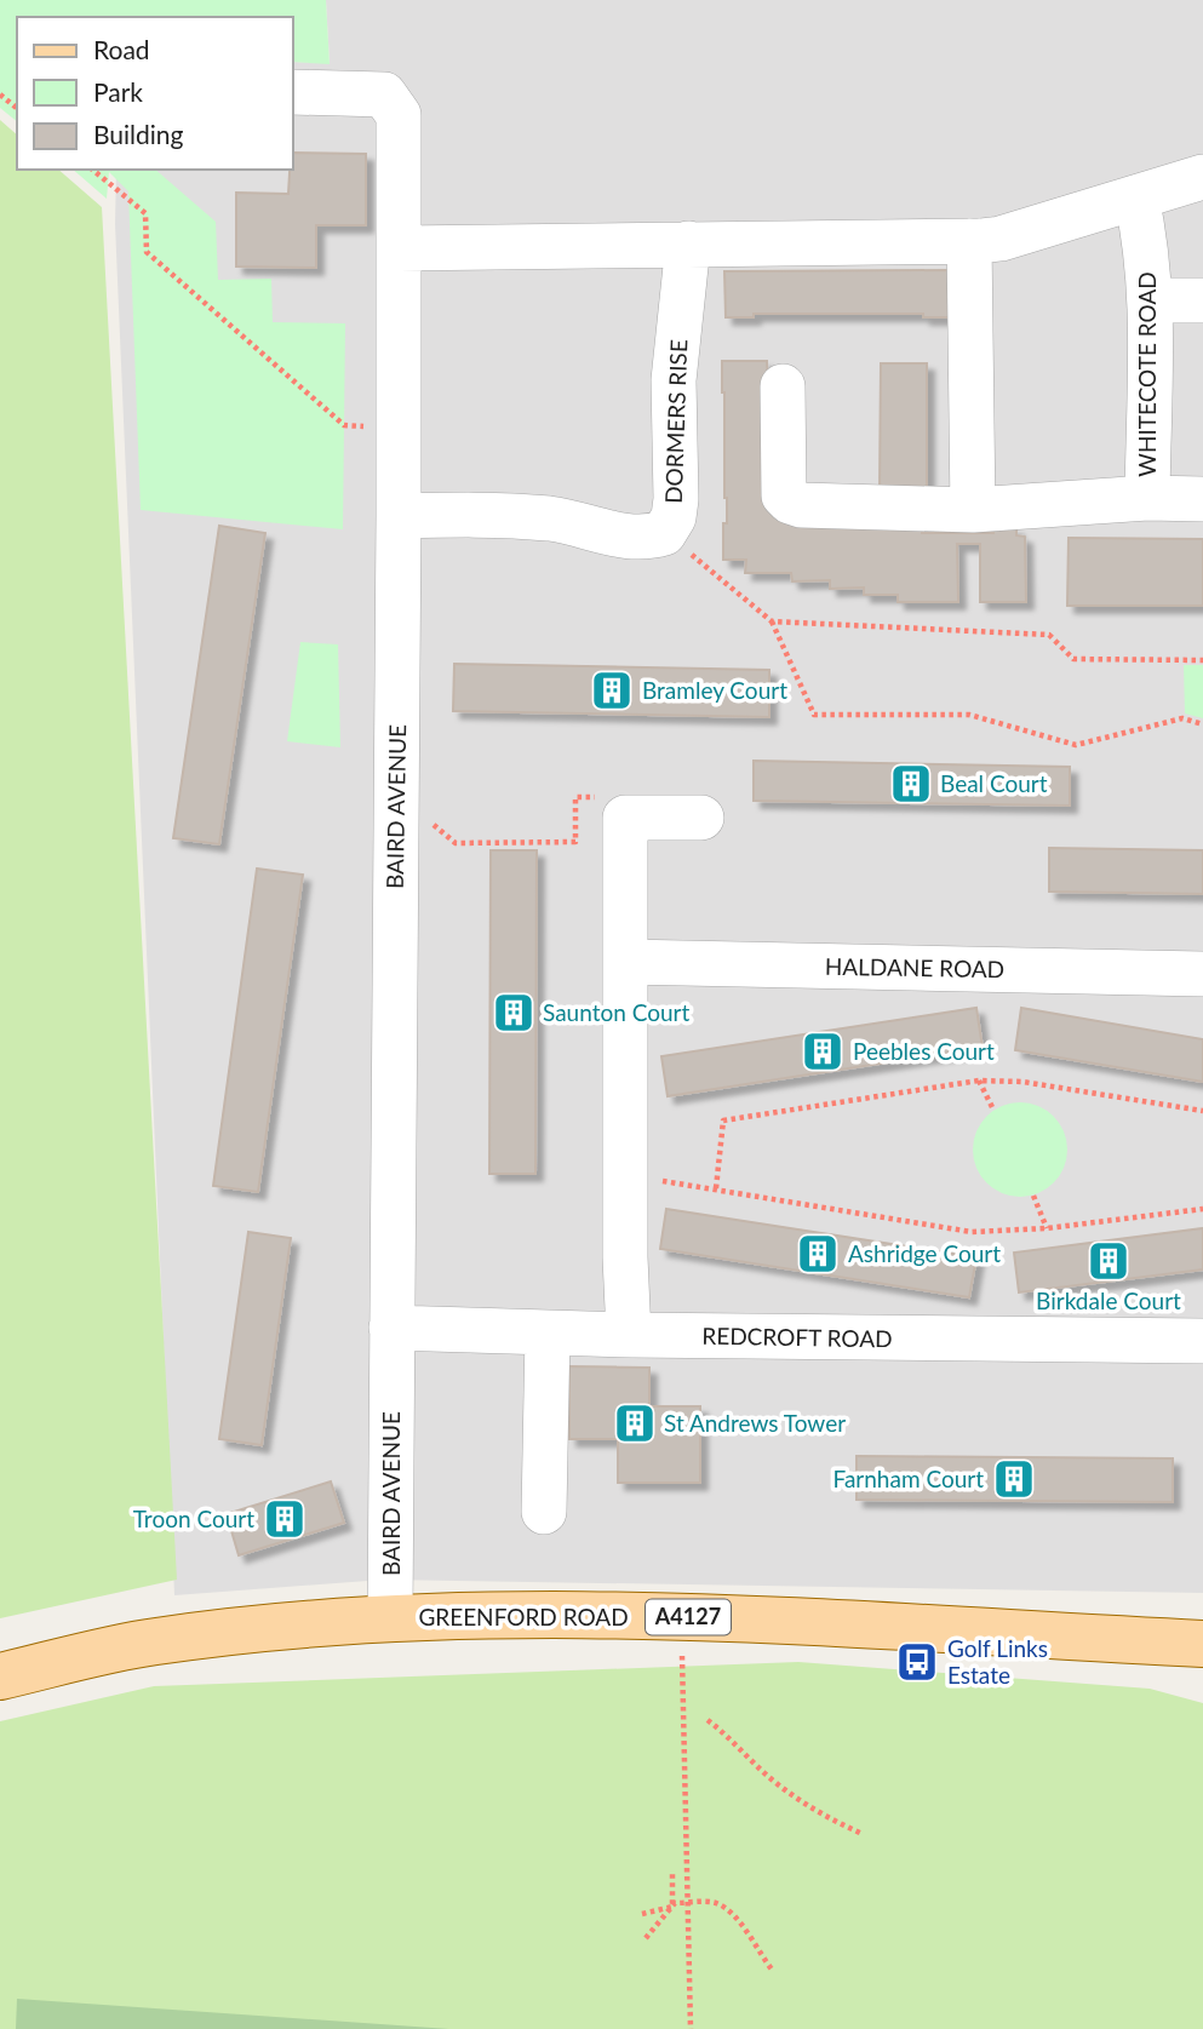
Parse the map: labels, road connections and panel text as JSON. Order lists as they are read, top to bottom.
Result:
{
  "streets": {
    "main road": ["GREENFORD ROAD", "A4127"],
    "street": [
      "WHITECOTE ROAD",
      "DORMERS RISE",
      "BAIRD AVENUE",
      "HALDANE ROAD",
      "REDCROFT ROAD"
    ]
  },
  "crossings": [
    ["DORMERS RISE", "BAIRD AVENUE"],
    ["BAIRD AVENUE", "REDCROFT ROAD"],
    ["BAIRD AVENUE", "GREENFORD ROAD"]
  ],
  "places": {
    "building": [
      "Bramley Court",
      "Beal Court",
      "Saunton Court",
      "Peebles Court",
      "Ashridge Court",
      "Birkdale Court",
      "St Andrews Tower",
      "Farnham Court",
      "Troon Court"
    ],
    "bus stop": ["Golf Links Estate"]
  },
  "legend": ["Road", "Park", "Building"]
}
